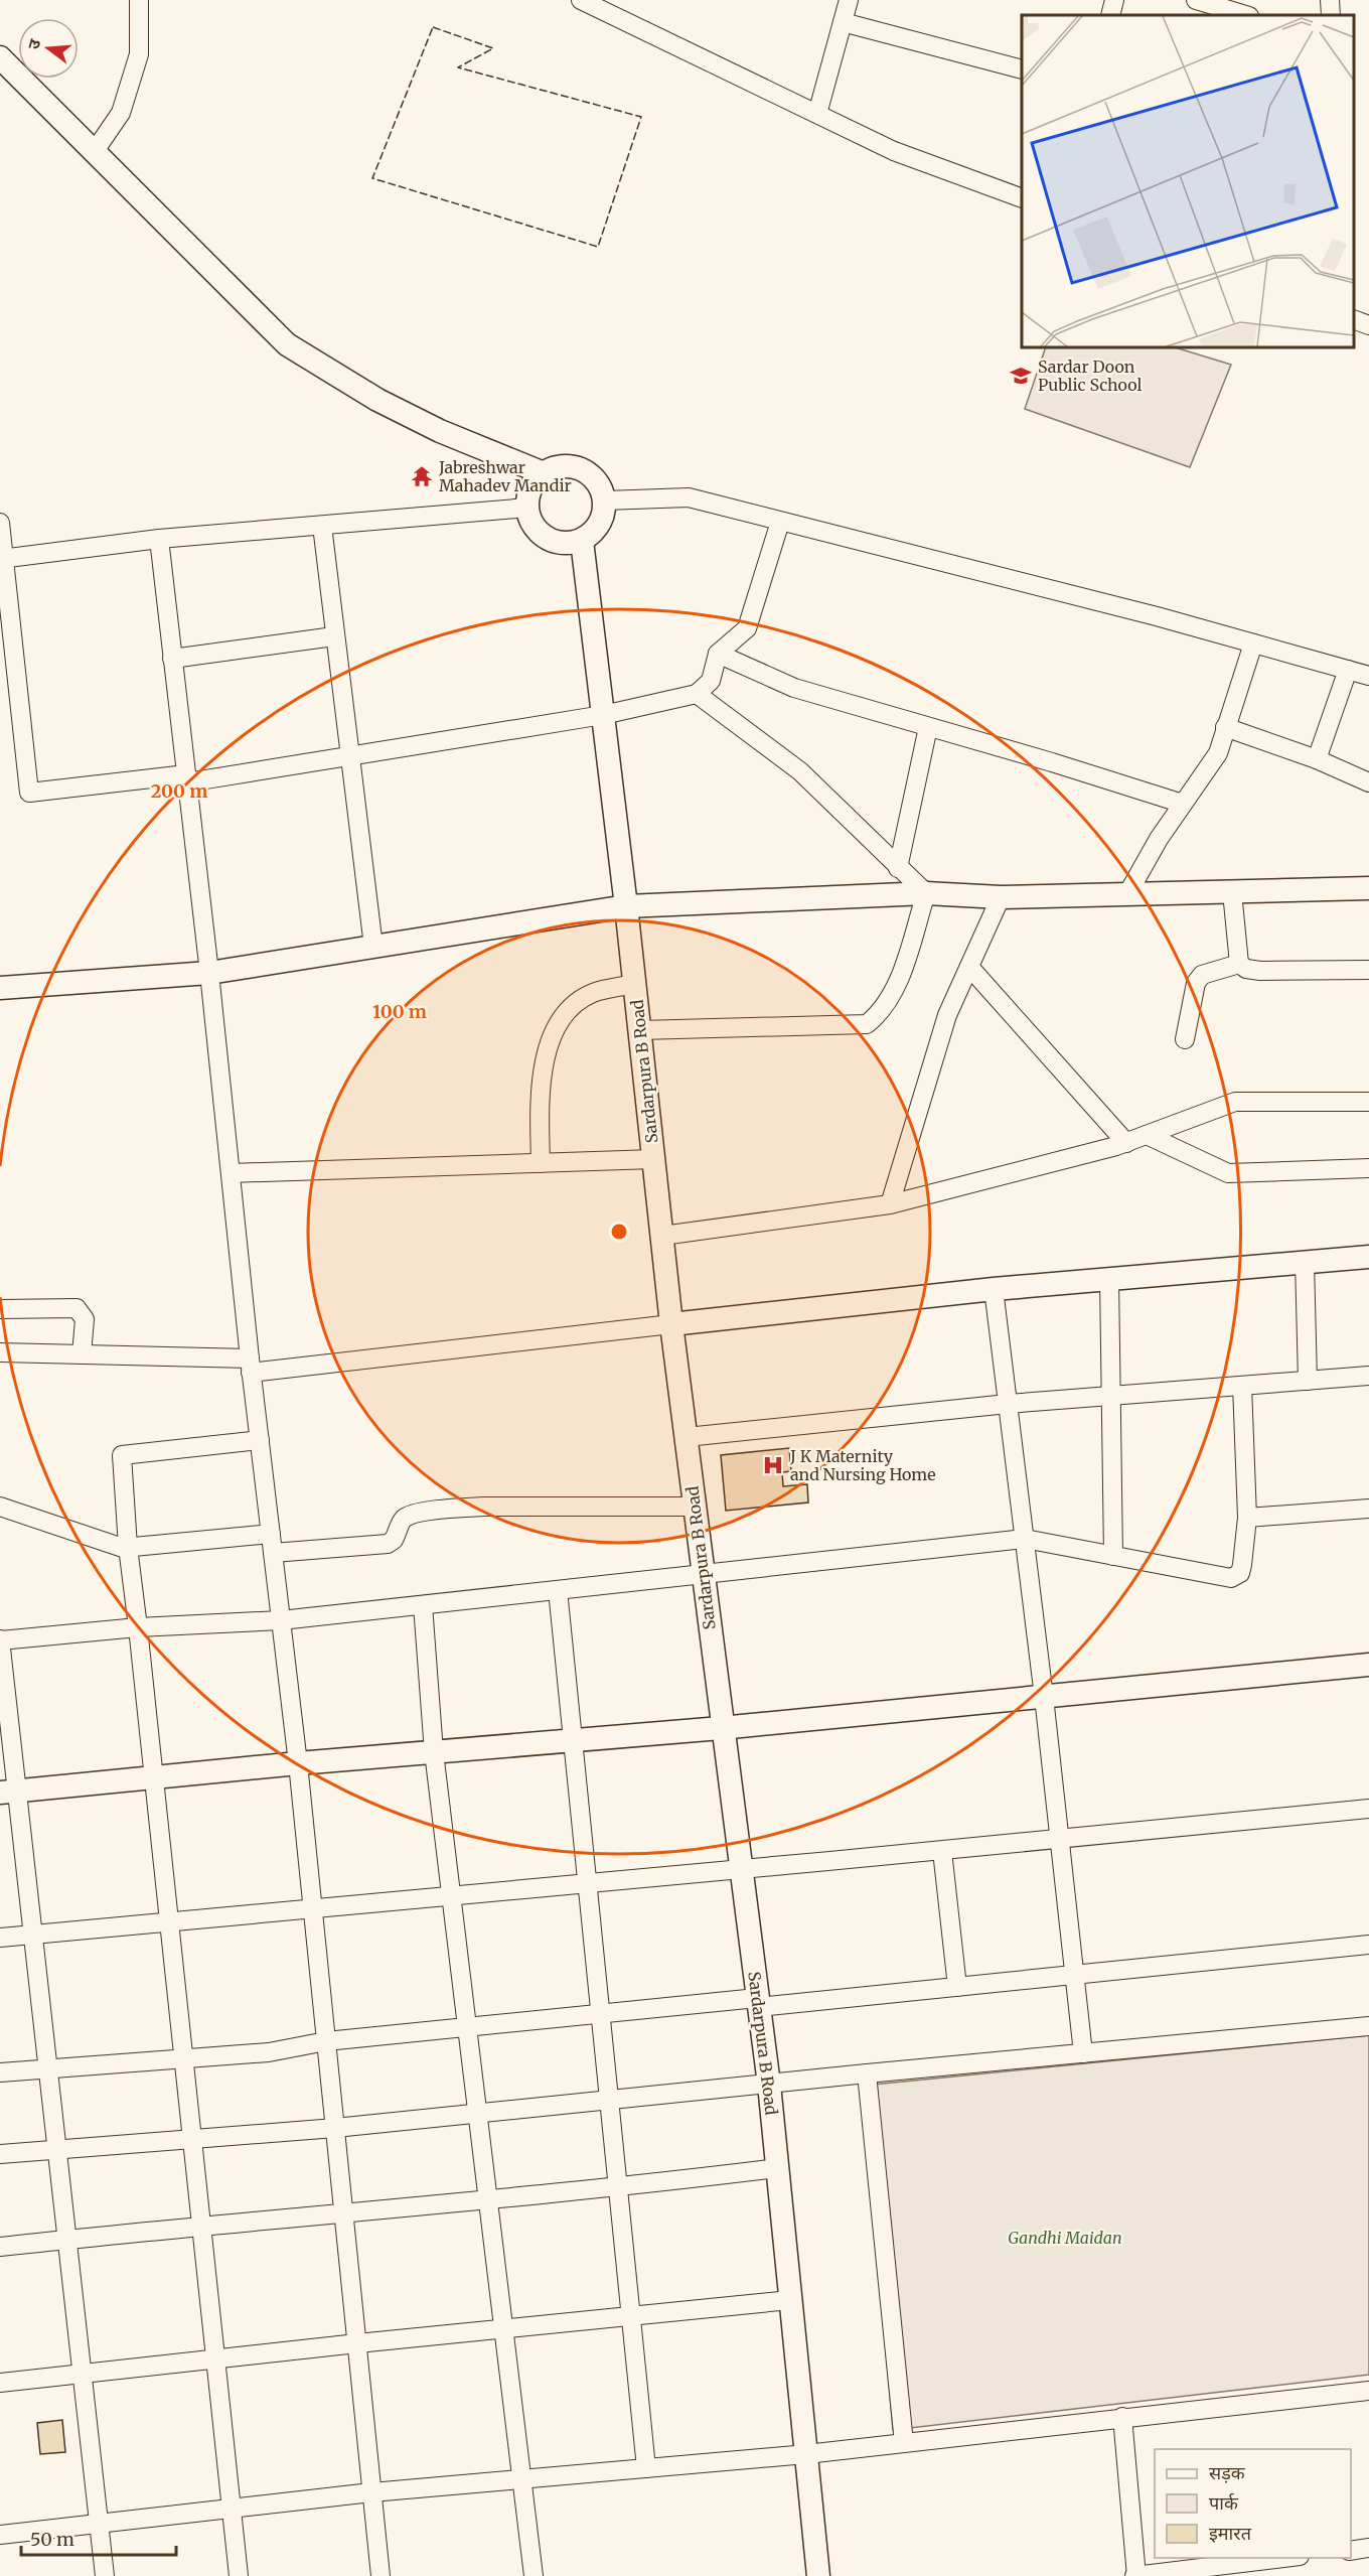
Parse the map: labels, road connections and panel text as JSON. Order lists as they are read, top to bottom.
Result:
{
  "streets": {
    "street": ["Sardarpura B Road"]
  },
  "parks": ["Gandhi Maidan"],
  "places": {
    "school or university": ["Sardar Doon Public School"],
    "temple": ["Jabreshwar Mahadev Mandir"],
    "hospital": ["J K Maternity and Nursing Home"]
  },
  "legend": ["सड़क", "पार्क", "इमारत"],
  "scale_bar": "50 m",
  "north": "left",
  "rings": ["200 m", "100 m"]
}
